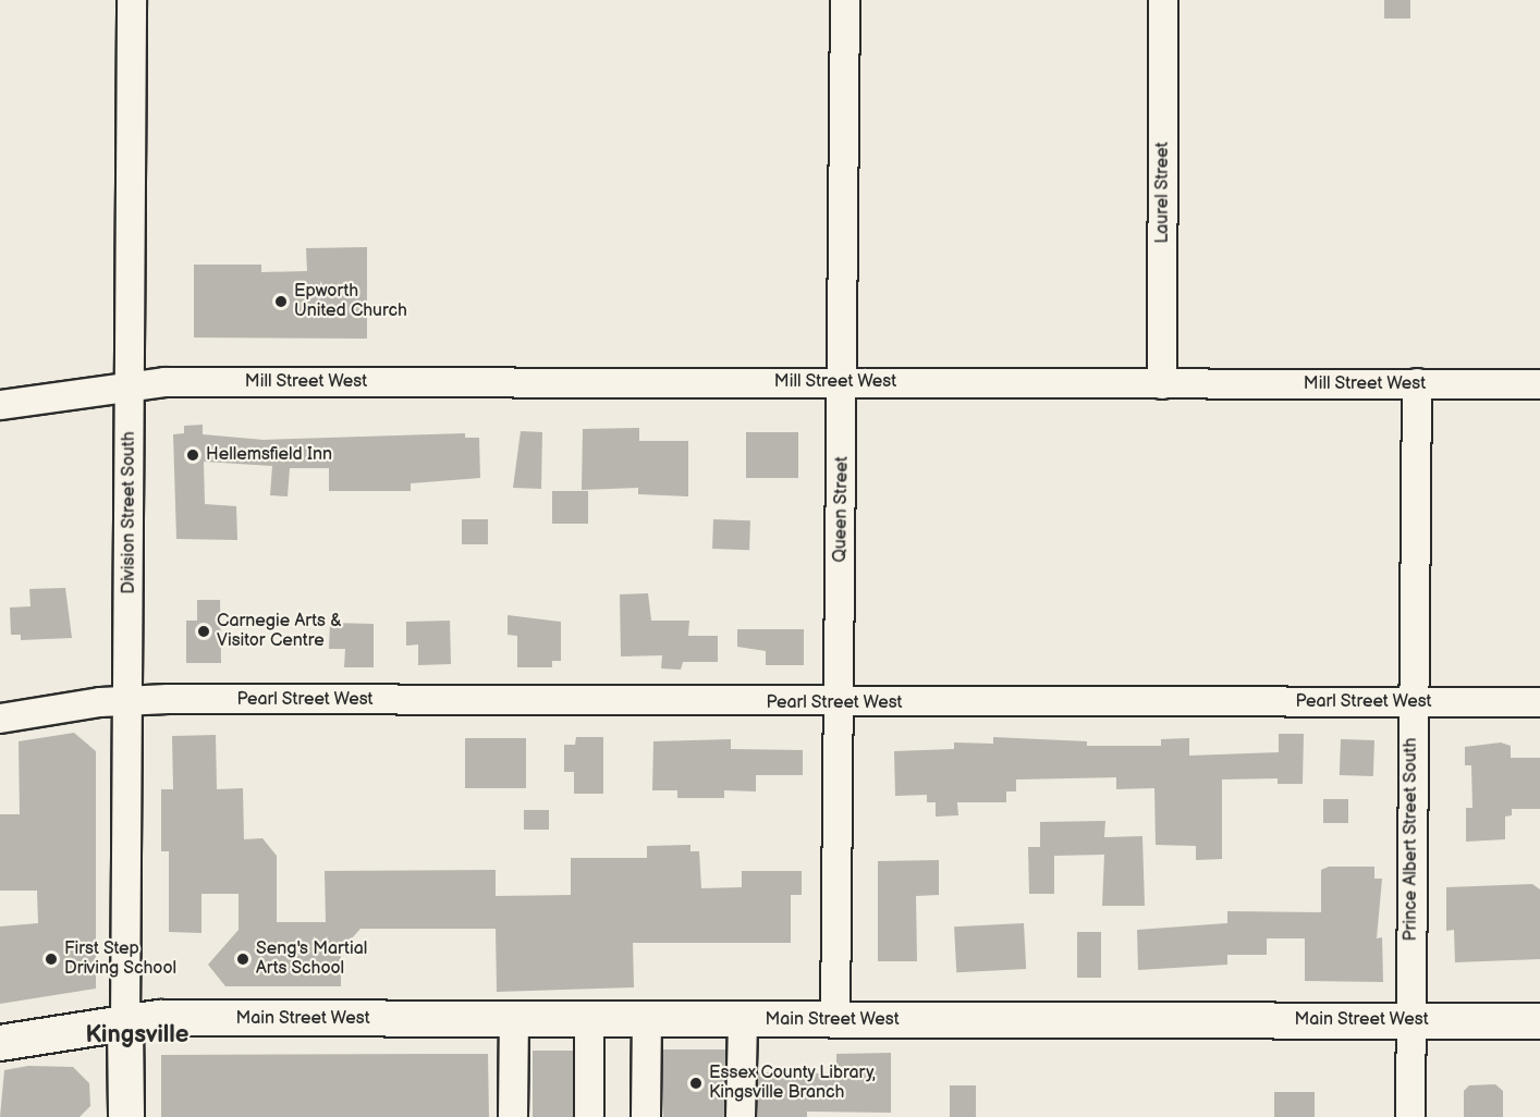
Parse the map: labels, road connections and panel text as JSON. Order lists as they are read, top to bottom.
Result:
{
  "streets": {
    "main road": ["Main Street West"],
    "street": [
      "Laurel Street",
      "Mill Street West",
      "Queen Street",
      "Division Street South",
      "Pearl Street West",
      "Prince Albert Street South"
    ]
  },
  "crossings": [
    ["Laurel Street", "Mill Street West"],
    ["Mill Street West", "Queen Street"],
    ["Mill Street West", "Division Street South"],
    ["Mill Street West", "Prince Albert Street South"],
    ["Queen Street", "Pearl Street West"],
    ["Queen Street", "Main Street West"],
    ["Division Street South", "Pearl Street West"],
    ["Division Street South", "Main Street West"],
    ["Pearl Street West", "Prince Albert Street South"],
    ["Prince Albert Street South", "Main Street West"]
  ],
  "districts": ["Kingsville"],
  "places": [
    "Epworth United Church",
    "Hellemsfield Inn",
    "Carnegie Arts & Visitor Centre",
    "First Step Driving School",
    "Seng's Martial Arts School",
    "Essex County Library, Kingsville Branch"
  ]
}
